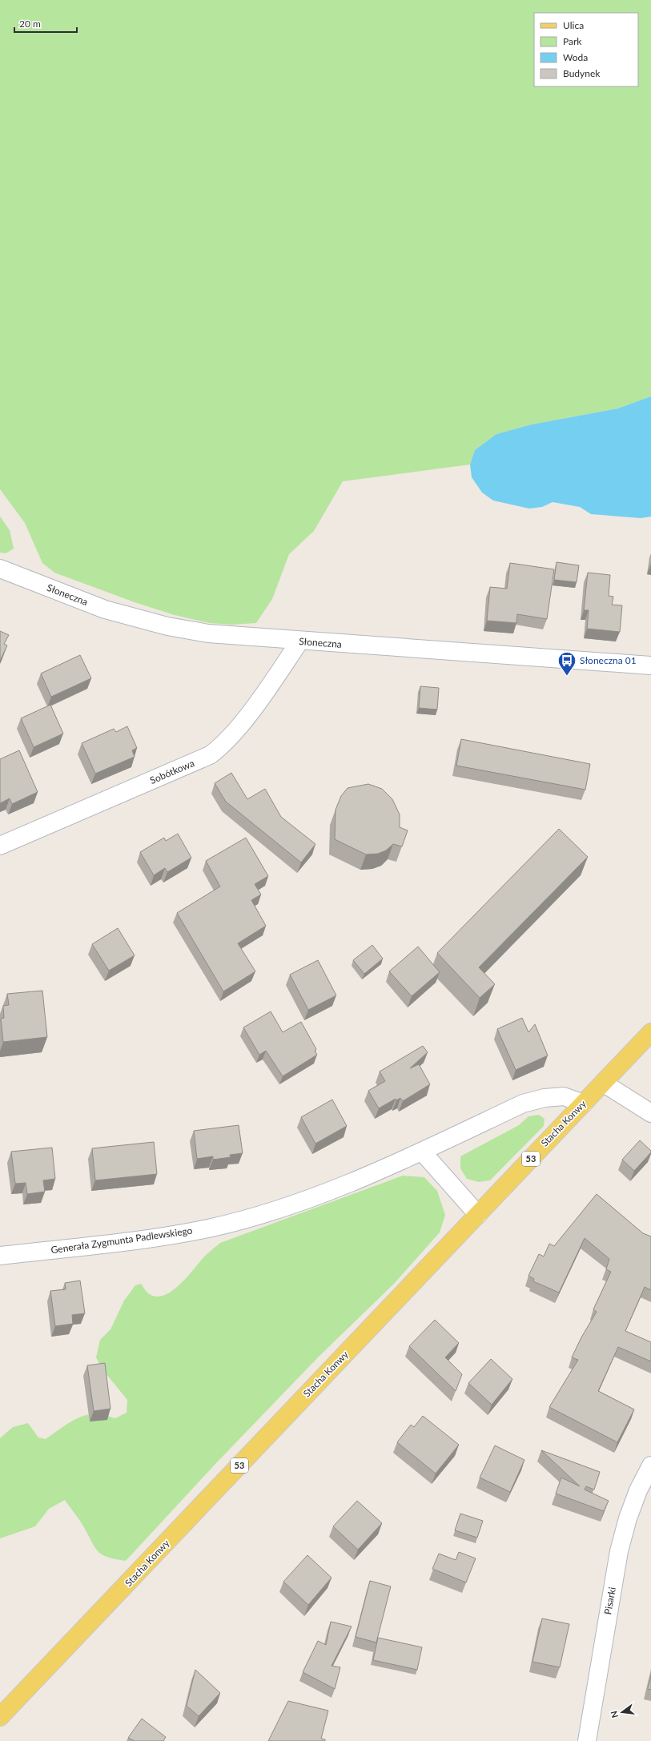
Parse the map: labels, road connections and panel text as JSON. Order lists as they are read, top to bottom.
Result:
{
  "streets": {
    "main road": ["Stacha Konwy", "53"],
    "street": [
      "Słoneczna",
      "Sobótkowa",
      "Generała Zygmunta Padlewskiego",
      "Pisarki"
    ]
  },
  "crossings": [
    ["Słoneczna", "Sobótkowa"],
    ["Stacha Konwy", "Generała Zygmunta Padlewskiego"]
  ],
  "places": {
    "bus stop": ["Słoneczna 01"]
  },
  "legend": [
    "Ulica",
    "Park",
    "Woda",
    "Budynek"
  ],
  "scale_bar": "20 m",
  "north": "left"
}
